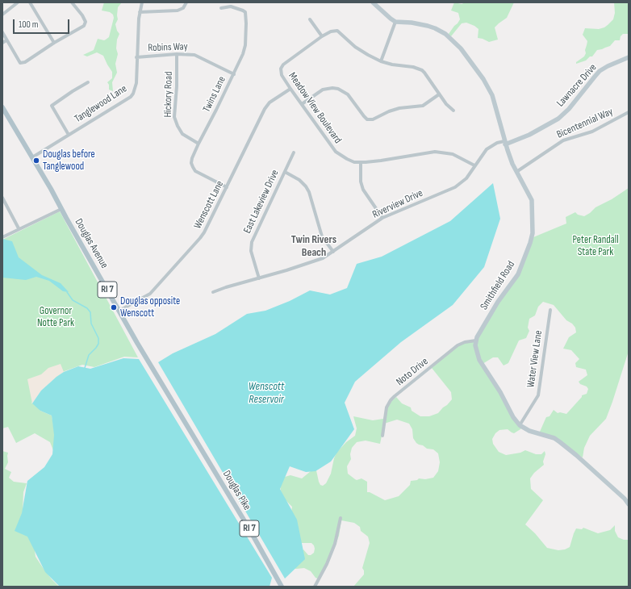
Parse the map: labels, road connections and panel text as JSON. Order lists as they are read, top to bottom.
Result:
{
  "streets": {
    "main road": ["Douglas Avenue", "RI 7", "Douglas Pike"],
    "street": [
      "Robins Way",
      "Lawnacre Drive",
      "Hickory Road",
      "Twins Lane",
      "Tanglewood Lane",
      "Meadow View Boulevard",
      "Bicentennial Way",
      "East Lakeview Drive",
      "Riverview Drive",
      "Wenscott Lane",
      "Smithfield Road",
      "Water View Lane",
      "Noto Drive"
    ]
  },
  "crossings": [
    ["Robins Way", "Hickory Road"],
    ["Robins Way", "Twins Lane"],
    ["Robins Way", "Tanglewood Lane"],
    ["Lawnacre Drive", "Riverview Drive"],
    ["Lawnacre Drive", "Smithfield Road"],
    ["Hickory Road", "Twins Lane"],
    ["Twins Lane", "Wenscott Lane"],
    ["Tanglewood Lane", "Douglas Avenue"],
    ["Meadow View Boulevard", "Riverview Drive"],
    ["Meadow View Boulevard", "Wenscott Lane"],
    ["Bicentennial Way", "Smithfield Road"],
    ["East Lakeview Drive", "Riverview Drive"],
    ["Riverview Drive", "Smithfield Road"],
    ["Wenscott Lane", "Douglas Avenue"],
    ["Douglas Avenue", "Douglas Pike"],
    ["Smithfield Road", "Noto Drive"]
  ],
  "districts": ["Twin Rivers Beach"],
  "water": ["Wenscott Reservoir"],
  "parks": ["Peter Randall State Park", "Governor Notte Park"],
  "places": ["Douglas before Tanglewood", "Douglas opposite Wenscott"],
  "scale_bar": "100 m"
}
